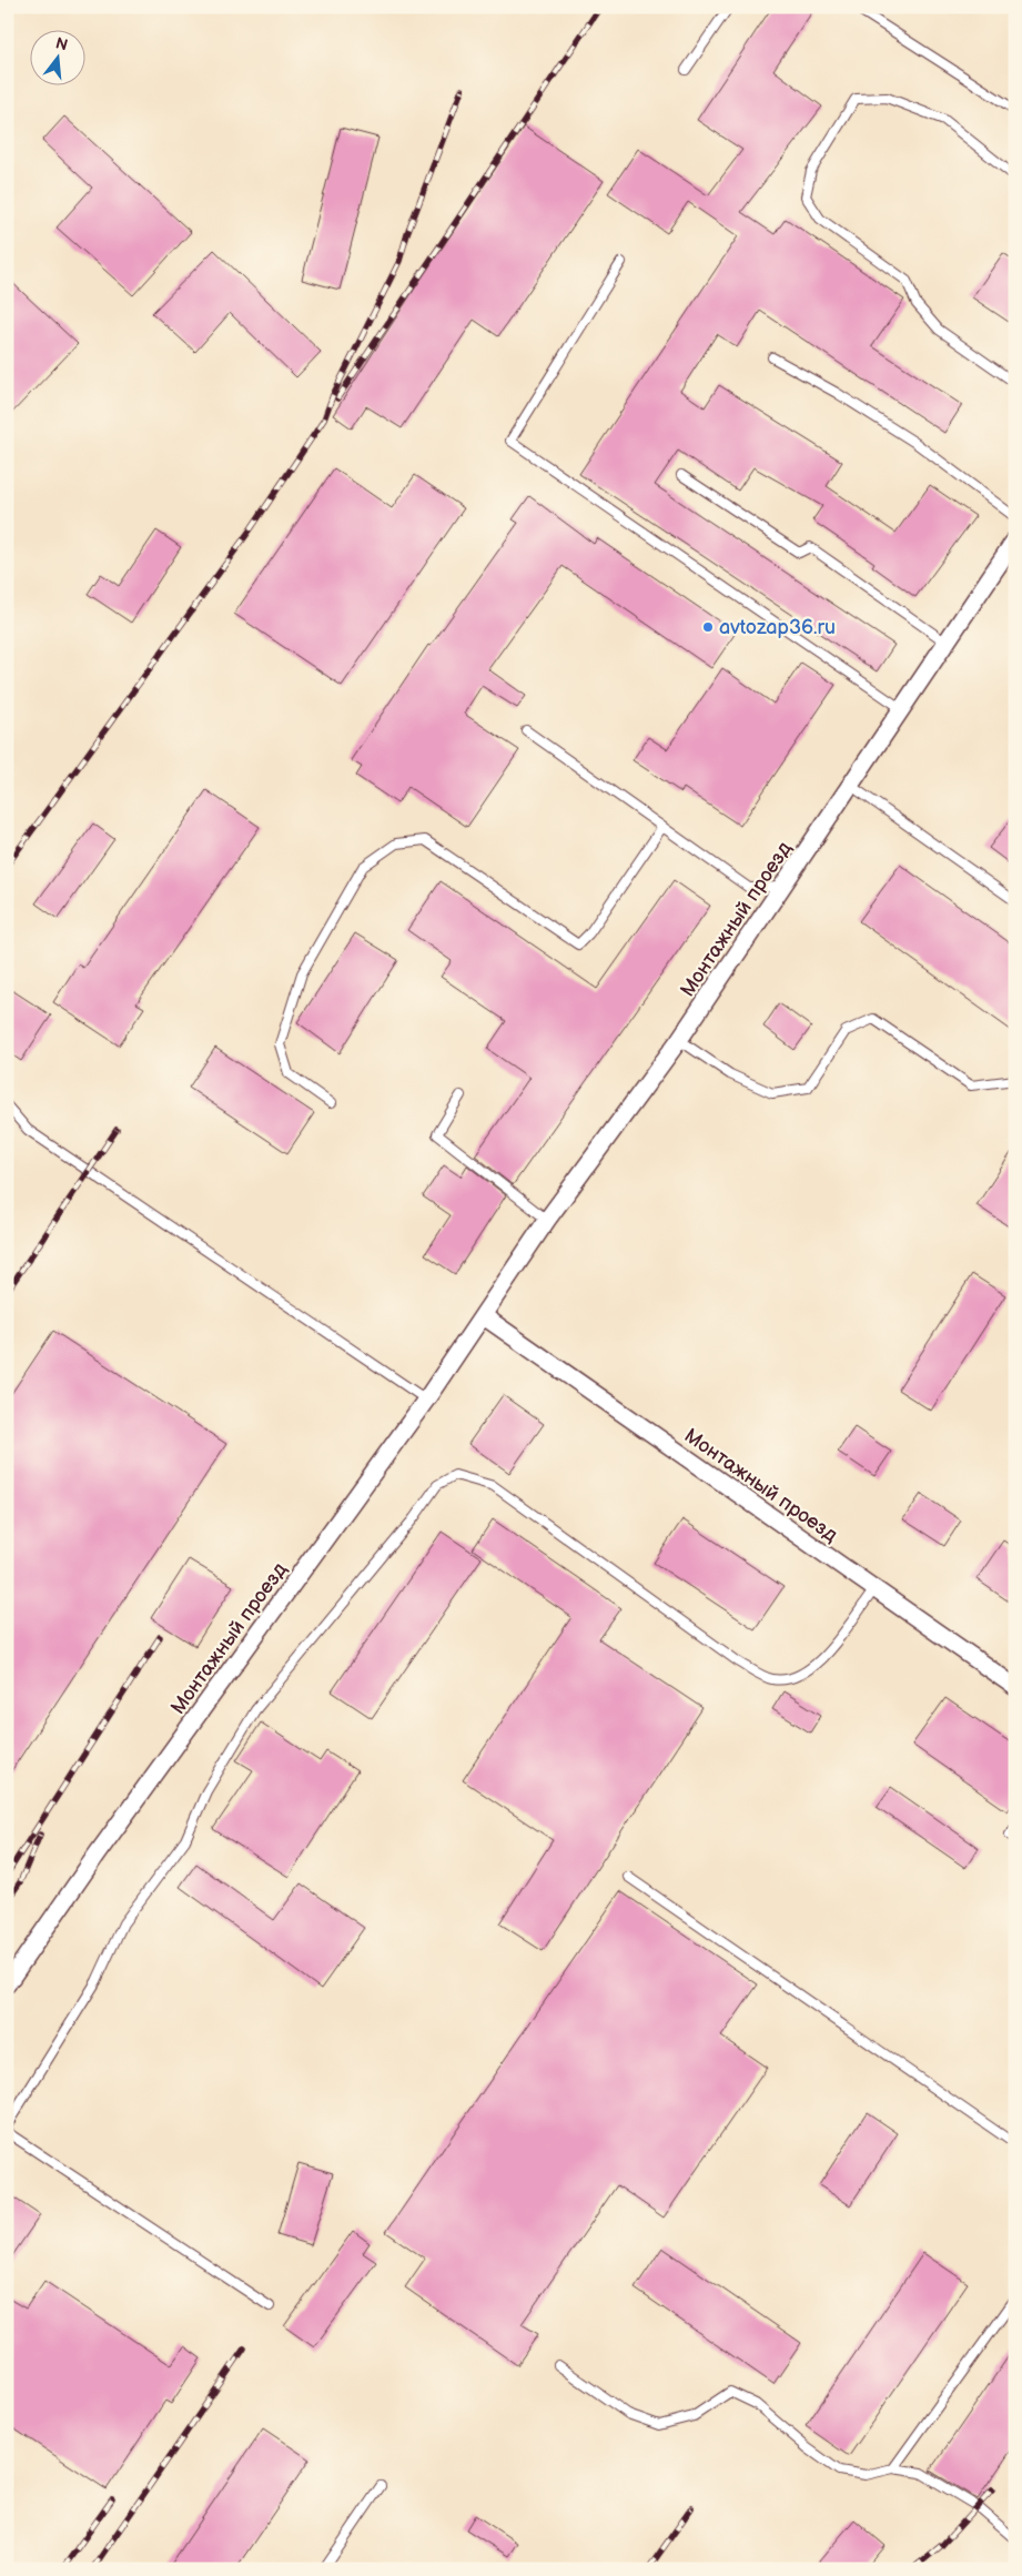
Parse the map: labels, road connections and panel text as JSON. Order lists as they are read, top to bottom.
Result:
{
  "streets": {
    "street": ["Монтажный проезд"]
  },
  "places": ["avtozap36.ru"],
  "north": "top"
}
